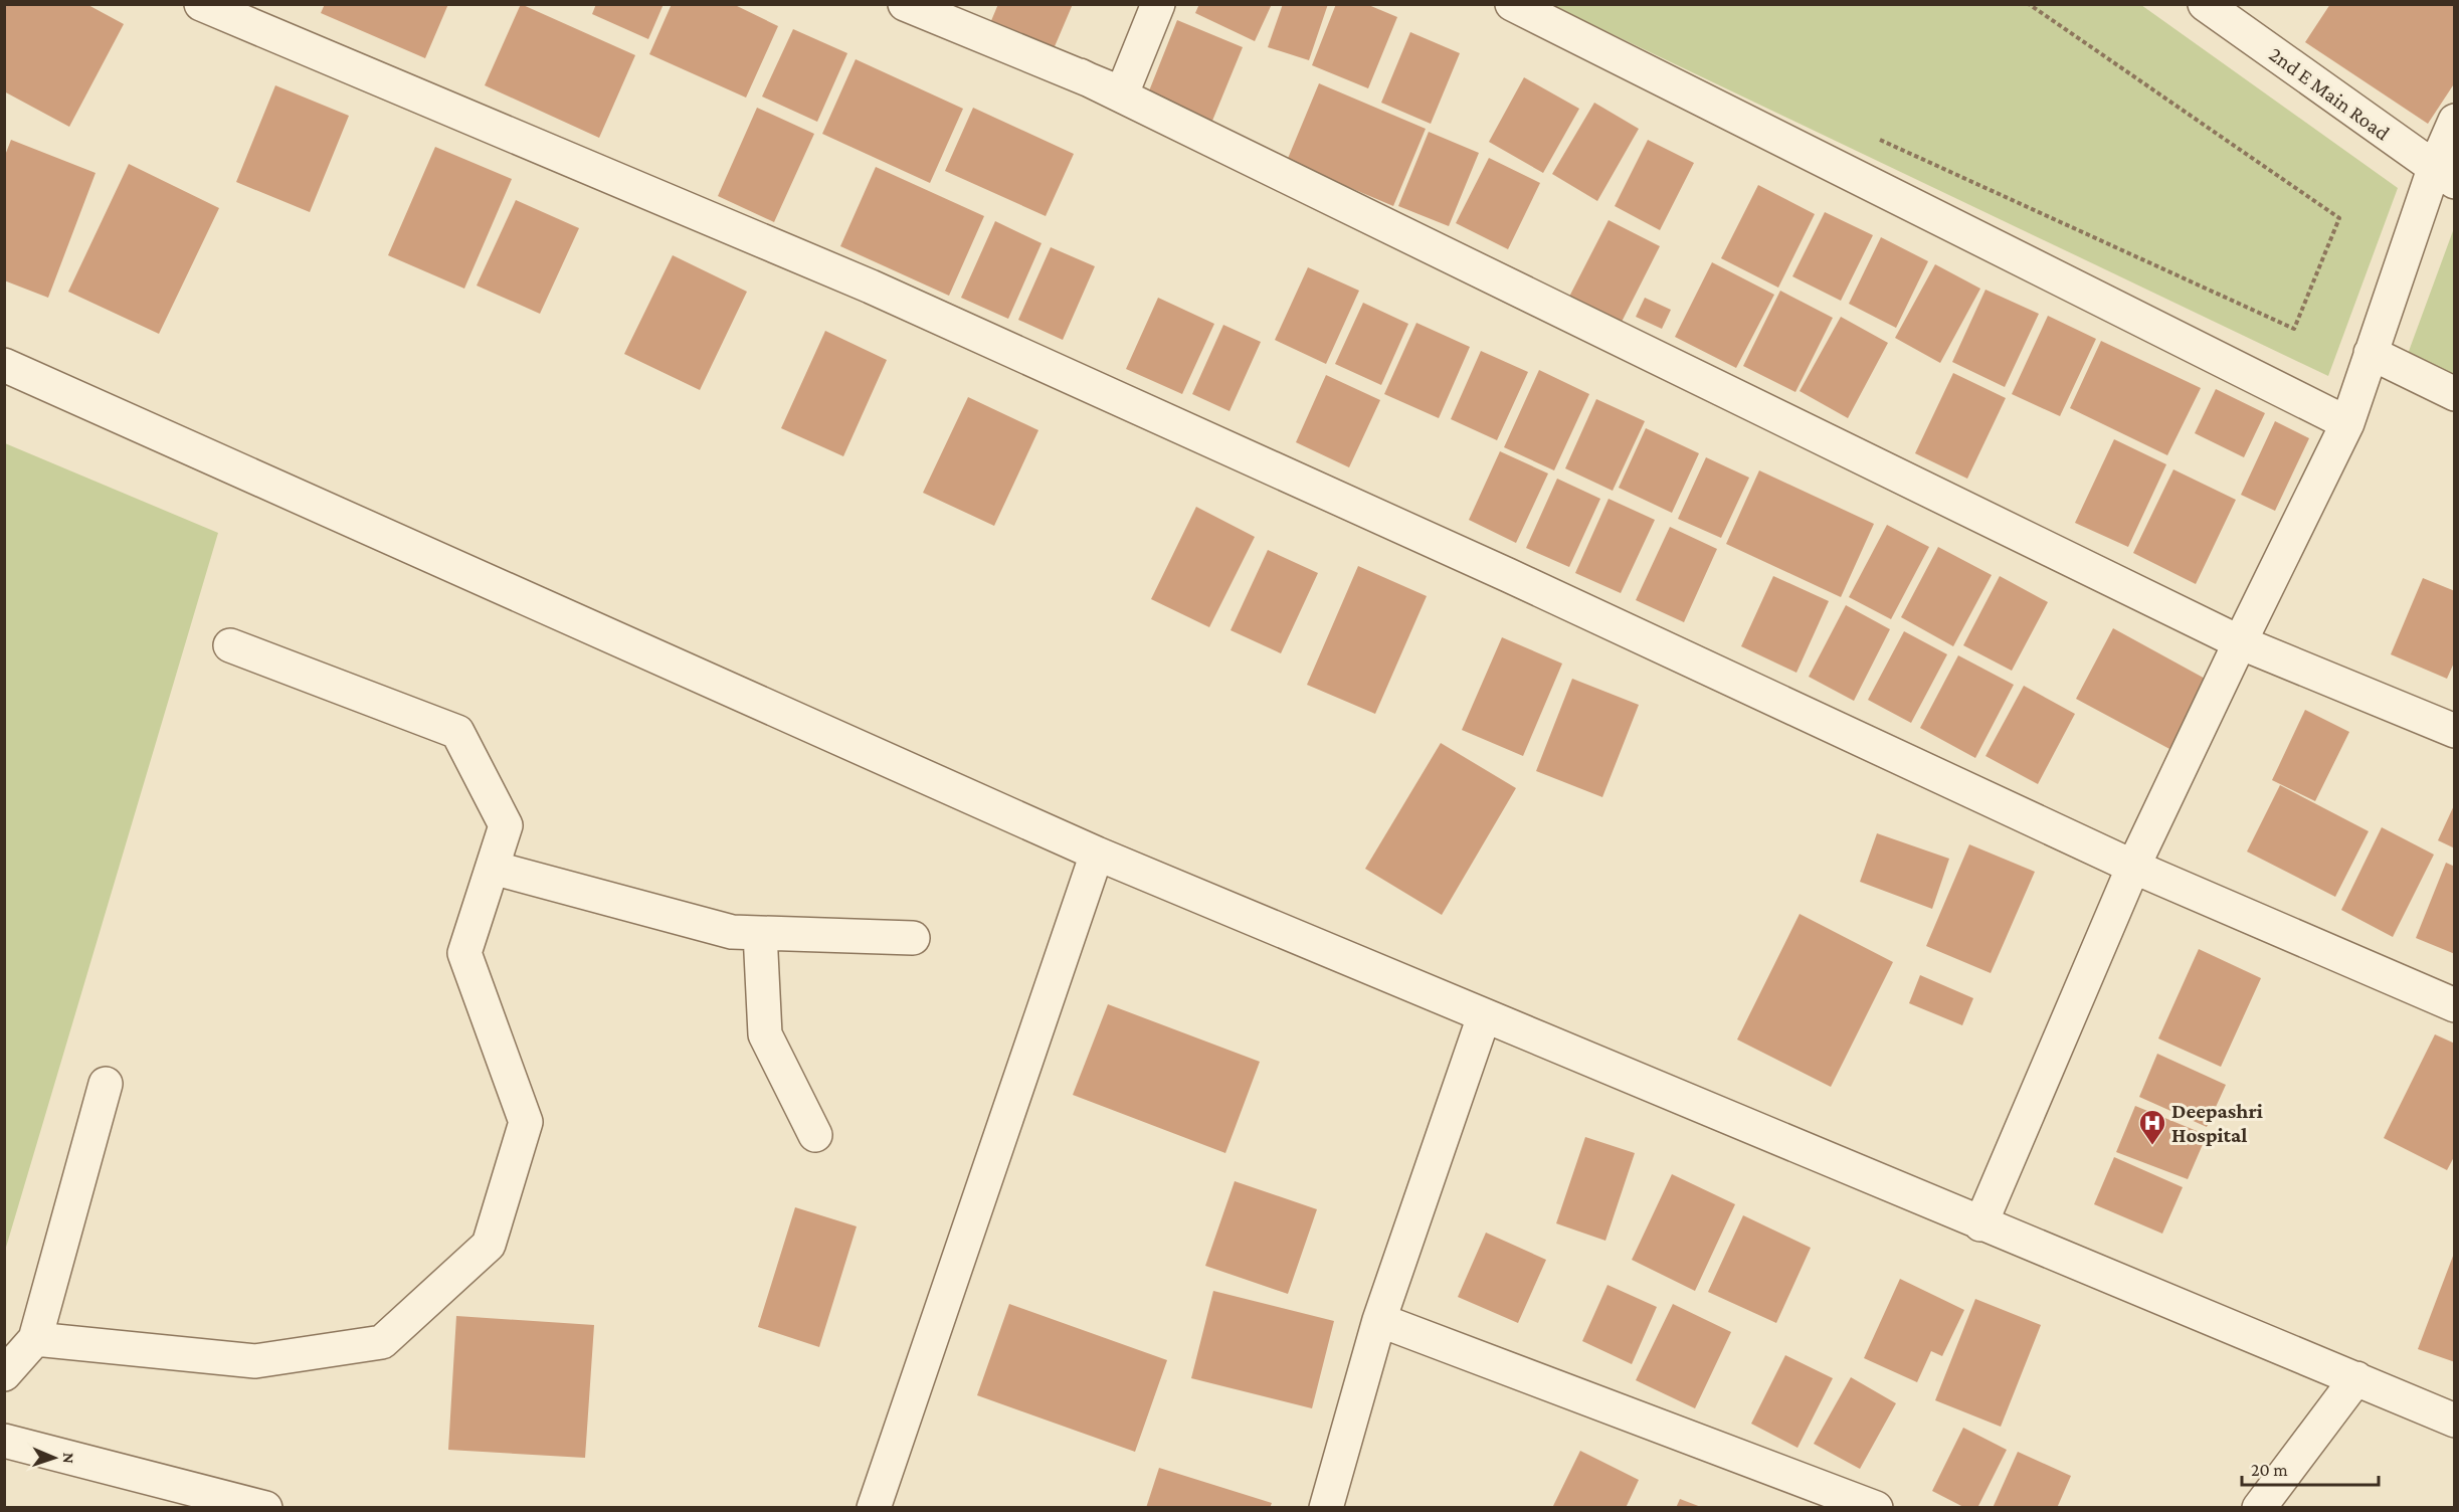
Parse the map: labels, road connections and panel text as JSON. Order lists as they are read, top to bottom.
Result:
{
  "streets": {
    "street": ["2nd E Main Road"]
  },
  "places": {
    "hospital": ["Deepashri Hospital"]
  },
  "scale_bar": "20 m",
  "north": "right"
}
